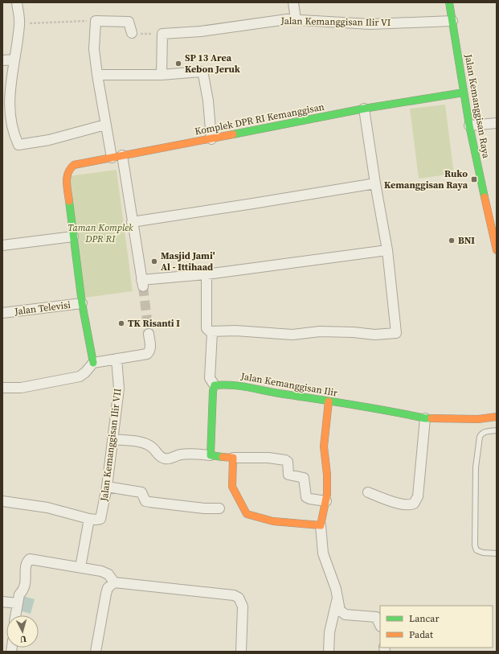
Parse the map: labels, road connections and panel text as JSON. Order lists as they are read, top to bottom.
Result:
{
  "streets": {
    "street": [
      "Jalan Kemanggisan Ilir VI",
      "Jalan Kemanggisan Raya",
      "Komplek DPR RI Kemanggisan",
      "Jalan Televisi",
      "Jalan Kemanggisan Ilir",
      "Jalan Kemanggisan Ilir VII"
    ]
  },
  "crossings": [
    ["Jalan Kemanggisan Ilir VI", "Jalan Kemanggisan Raya"],
    ["Jalan Kemanggisan Raya", "Komplek DPR RI Kemanggisan"]
  ],
  "parks": ["Taman Komplek DPR RI"],
  "places": {
    "other": [
      "SP 13 Area Kebon Jeruk",
      "BNI",
      "Masjid Jami' Al - Ittihaad",
      "TK Risanti I"
    ],
    "transit": ["Ruko Kemanggisan Raya"]
  },
  "legend": ["Lancar", "Padat"],
  "north": "bottom"
}
